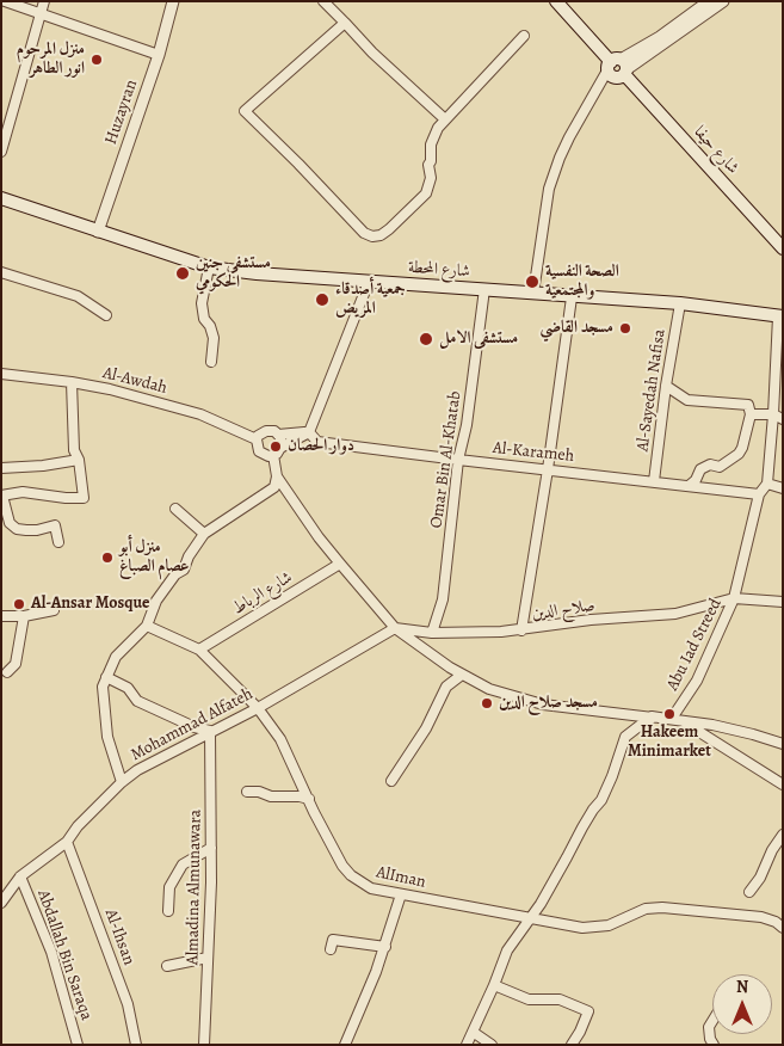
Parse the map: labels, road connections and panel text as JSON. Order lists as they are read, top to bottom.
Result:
{
  "streets": {
    "main road": ["شارع حيفا", "شارع المحطة"],
    "street": [
      "Huzayran",
      "Al-Awdah",
      "Al-Sayedah Nafisa",
      "Al-Karameh",
      "Omar Bin Al-Khatab",
      "شارع الرباط",
      "صلاح الدين",
      "Abu Iad Streed",
      "Mohammad Alfateh",
      "AlIman",
      "Almadina Almunawara",
      "Al-Ihsan",
      "Abdallah Bin Saraqa"
    ]
  },
  "crossings": [
    ["Huzayran", "شارع المحطة"],
    ["شارع المحطة", "Al-Sayedah Nafisa"],
    ["شارع المحطة", "Omar Bin Al-Khatab"],
    ["Al-Sayedah Nafisa", "Al-Karameh"],
    ["Al-Karameh", "Omar Bin Al-Khatab"],
    ["Al-Karameh", "Abu Iad Streed"],
    ["Omar Bin Al-Khatab", "صلاح الدين"],
    ["شارع الرباط", "AlIman"],
    ["صلاح الدين", "Abu Iad Streed"],
    ["صلاح الدين", "Mohammad Alfateh"],
    ["Mohammad Alfateh", "AlIman"],
    ["Mohammad Alfateh", "Almadina Almunawara"],
    ["Mohammad Alfateh", "Al-Ihsan"],
    ["Mohammad Alfateh", "Abdallah Bin Saraqa"]
  ],
  "places": [
    "منزل المرحوم انور الطاهر",
    "مستشفى جنين الحكومي",
    "الصحة النفسية والمجتمعية",
    "جمعية أصدقاء المريض",
    "مسجد القاضي",
    "مستشفى الامل",
    "دوار الحصان",
    "منزل أبو عصام الصباغ",
    "Al-Ansar Mosque",
    "مسجد صلاح الدين",
    "Hakeem Minimarket"
  ],
  "north": "top"
}
